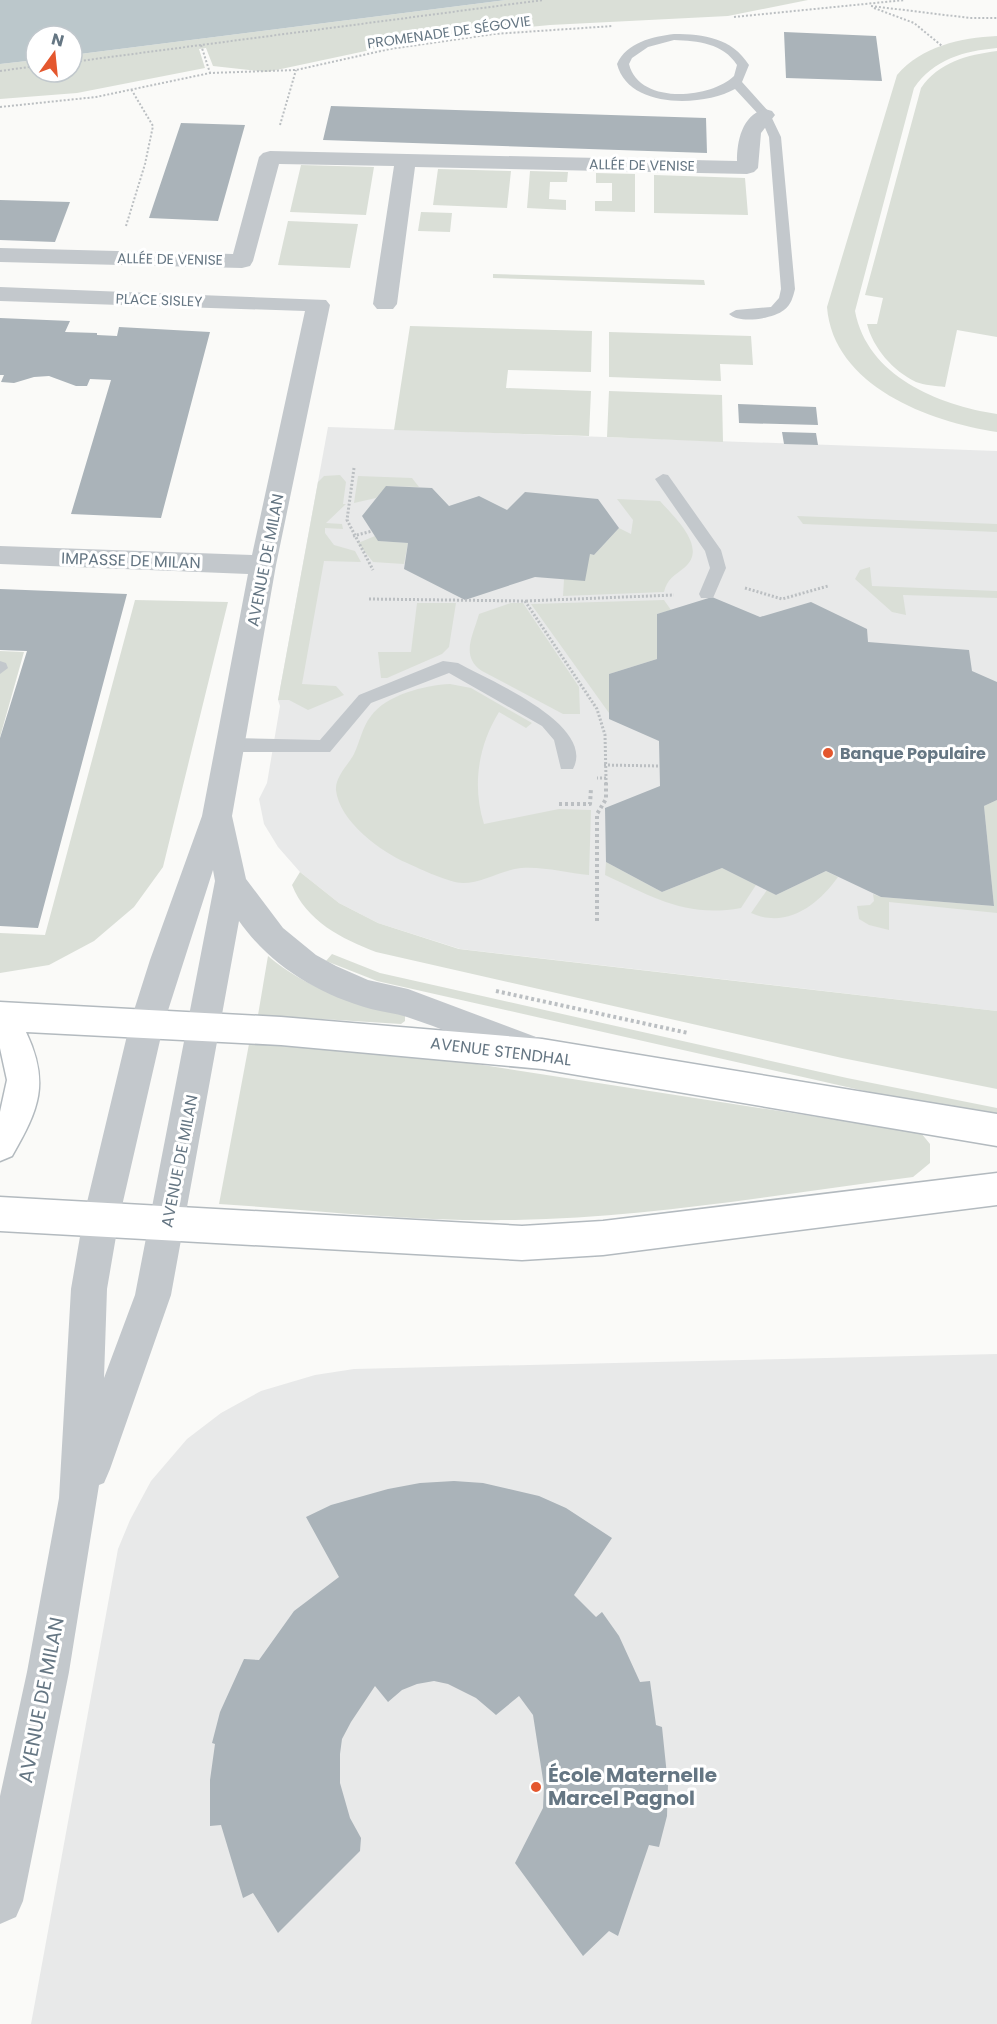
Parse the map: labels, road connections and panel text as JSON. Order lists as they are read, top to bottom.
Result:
{
  "streets": {
    "street": [
      "ALLÉE DE VENISE",
      "PLACE SISLEY",
      "IMPASSE DE MILAN",
      "AVENUE DE MILAN",
      "AVENUE STENDHAL"
    ],
    "path": ["PROMENADE DE SÉGOVIE"]
  },
  "crossings": [
    ["PLACE SISLEY", "AVENUE DE MILAN"],
    ["IMPASSE DE MILAN", "AVENUE DE MILAN"],
    ["AVENUE DE MILAN", "AVENUE STENDHAL"]
  ],
  "places": ["Banque Populaire", "École Maternelle Marcel Pagnol"],
  "north": "top"
}
